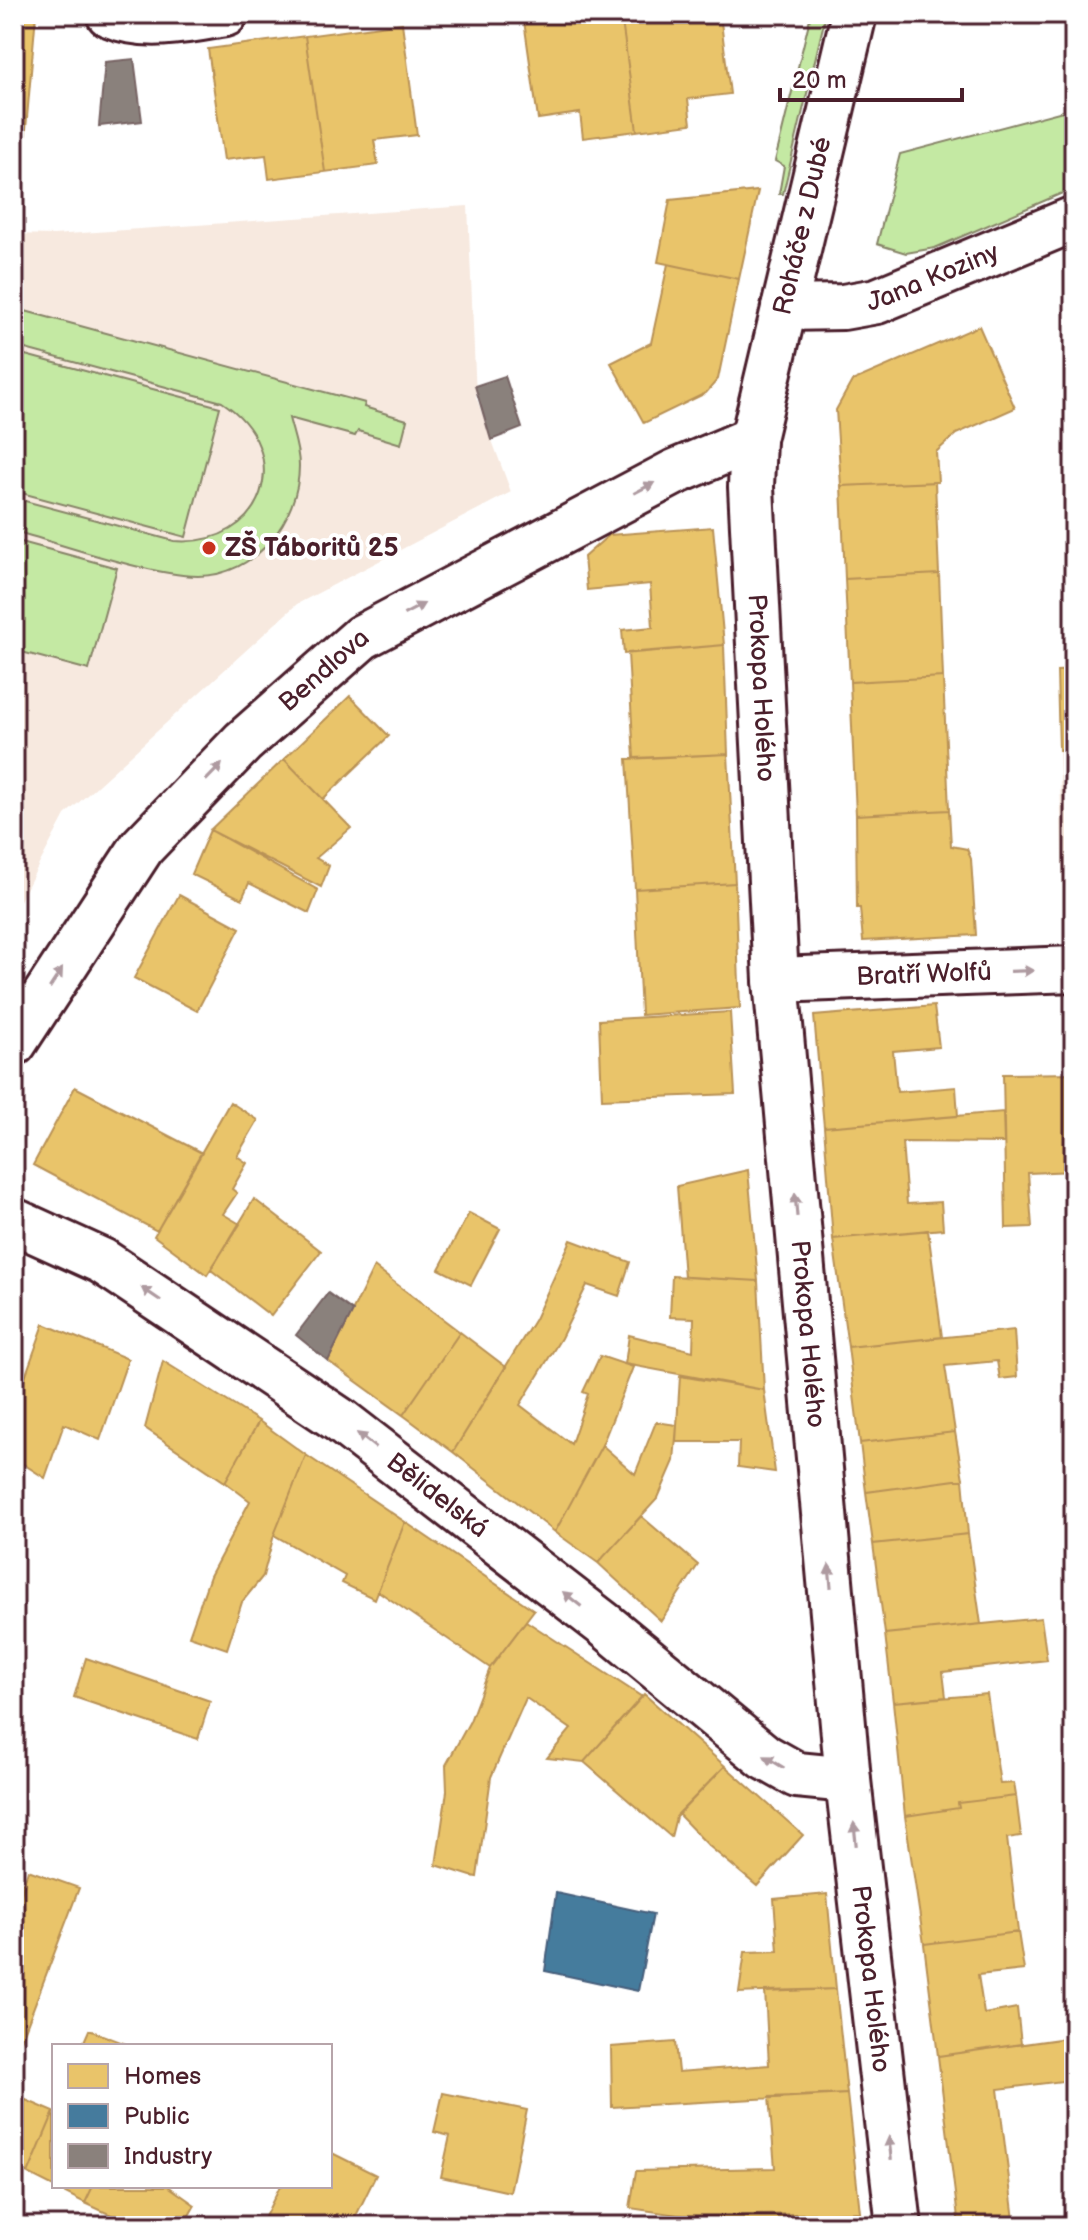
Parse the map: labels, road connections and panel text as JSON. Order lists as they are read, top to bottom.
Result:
{
  "streets": {
    "street": [
      "Roháče z Dubé",
      "Jana Koziny",
      "Bendlova",
      "Prokopa Holého",
      "Bratří Wolfů",
      "Bělidelská"
    ]
  },
  "crossings": [
    ["Roháče z Dubé", "Jana Koziny"],
    ["Roháče z Dubé", "Bendlova"],
    ["Roháče z Dubé", "Prokopa Holého"],
    ["Bendlova", "Prokopa Holého"],
    ["Prokopa Holého", "Bratří Wolfů"],
    ["Prokopa Holého", "Bělidelská"]
  ],
  "one_way": [
    "Bendlova",
    "Prokopa Holého",
    "Bratří Wolfů",
    "Bělidelská"
  ],
  "places": ["ZŠ Táboritů 25"],
  "legend": ["Homes", "Public", "Industry"],
  "scale_bar": "20 m"
}
